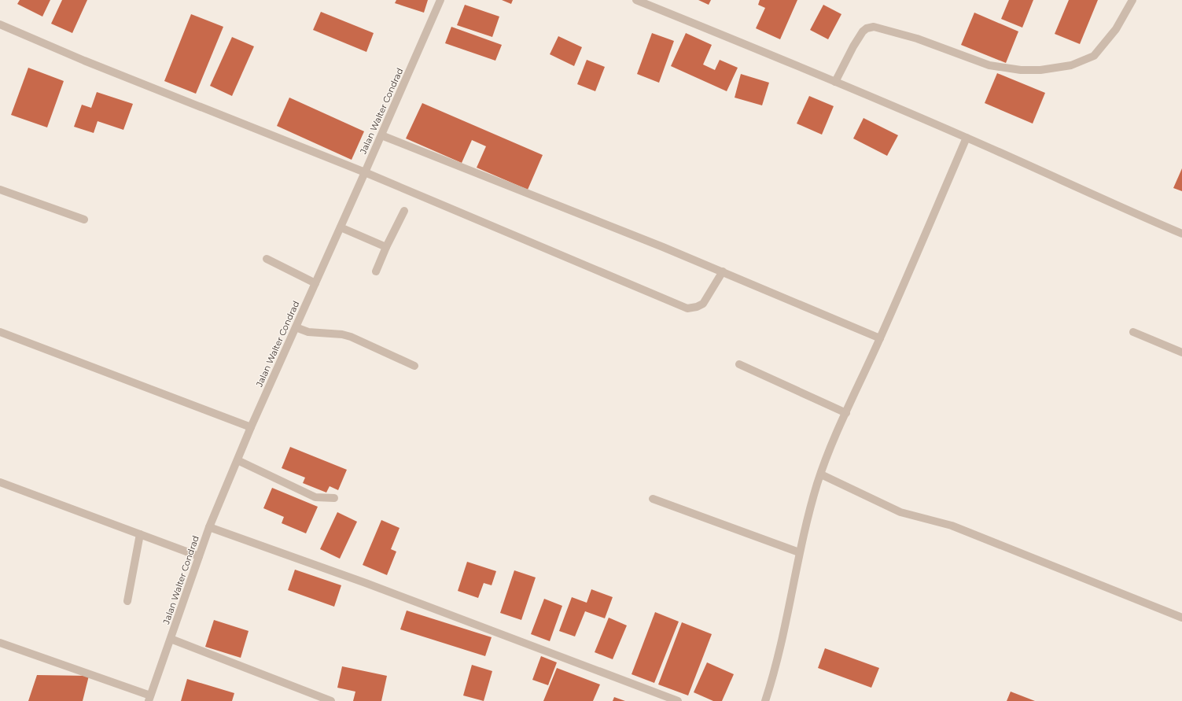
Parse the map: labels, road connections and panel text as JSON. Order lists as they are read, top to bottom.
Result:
{
  "streets": {
    "street": ["Jalan Walter Condrad"]
  }
}
